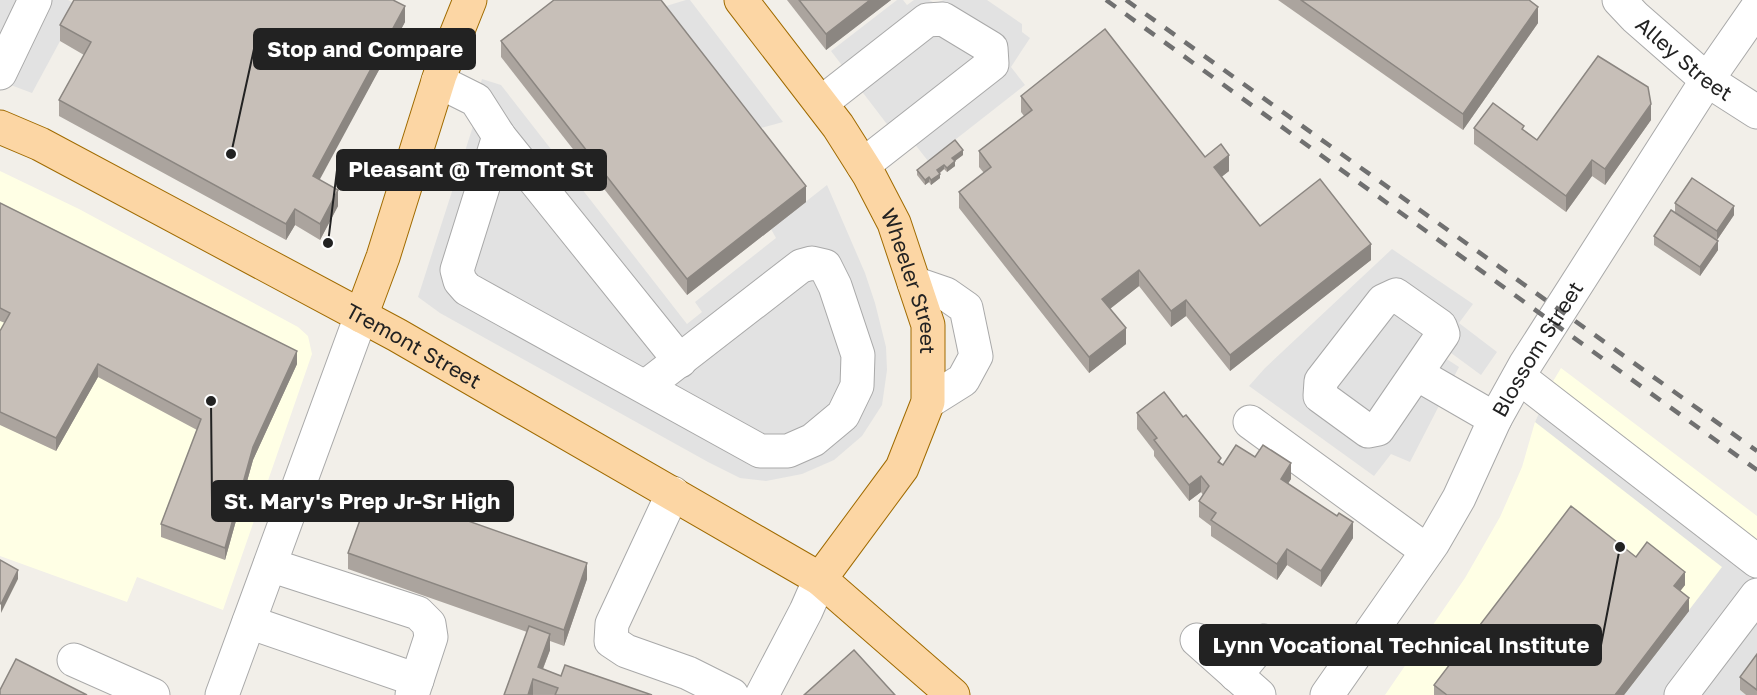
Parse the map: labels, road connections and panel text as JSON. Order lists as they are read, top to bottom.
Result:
{
  "streets": {
    "main road": ["Wheeler Street", "Tremont Street"],
    "street": ["Alley Street", "Blossom Street"]
  },
  "crossings": [
    ["Alley Street", "Blossom Street"],
    ["Wheeler Street", "Tremont Street"]
  ],
  "places": [
    "Stop and Compare",
    "Pleasant @ Tremont St",
    "St. Mary's Prep Jr-Sr High",
    "Lynn Vocational Technical Institute"
  ]
}
